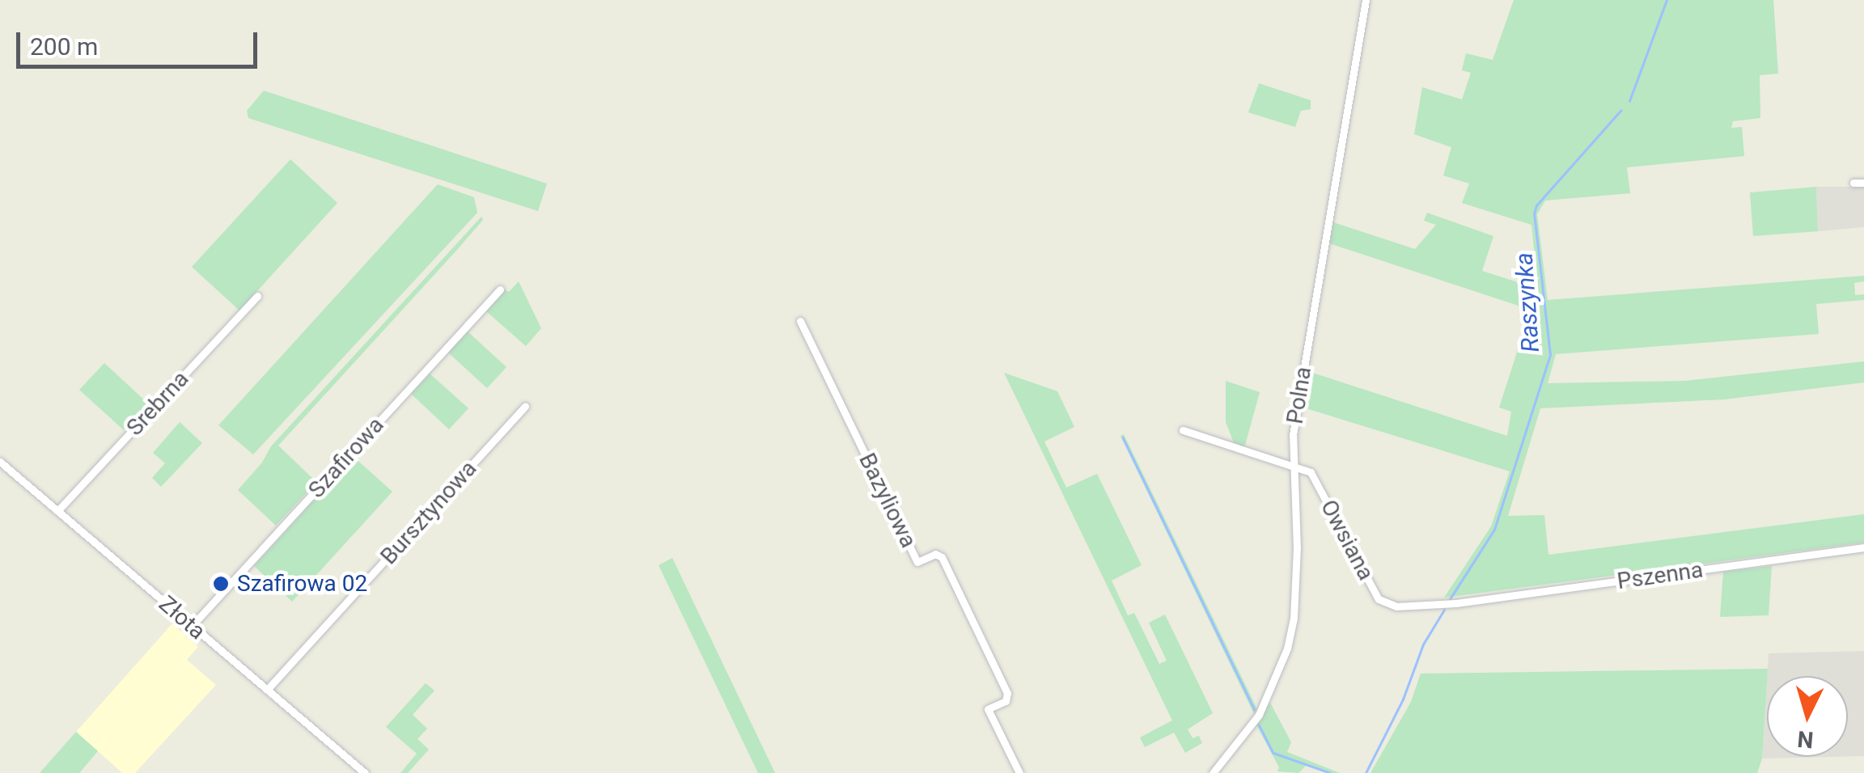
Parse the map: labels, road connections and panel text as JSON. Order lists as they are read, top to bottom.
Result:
{
  "streets": {
    "street": [
      "Polna",
      "Srebrna",
      "Szafirowa",
      "Bazyliowa",
      "Bursztynowa",
      "Owsiana",
      "Pszenna",
      "Złota"
    ]
  },
  "crossings": [
    ["Polna", "Owsiana"],
    ["Srebrna", "Złota"],
    ["Szafirowa", "Złota"],
    ["Bursztynowa", "Złota"],
    ["Owsiana", "Pszenna"]
  ],
  "water": ["Raszynka"],
  "places": ["Szafirowa 02"],
  "scale_bar": "200 m",
  "north": "bottom"
}
